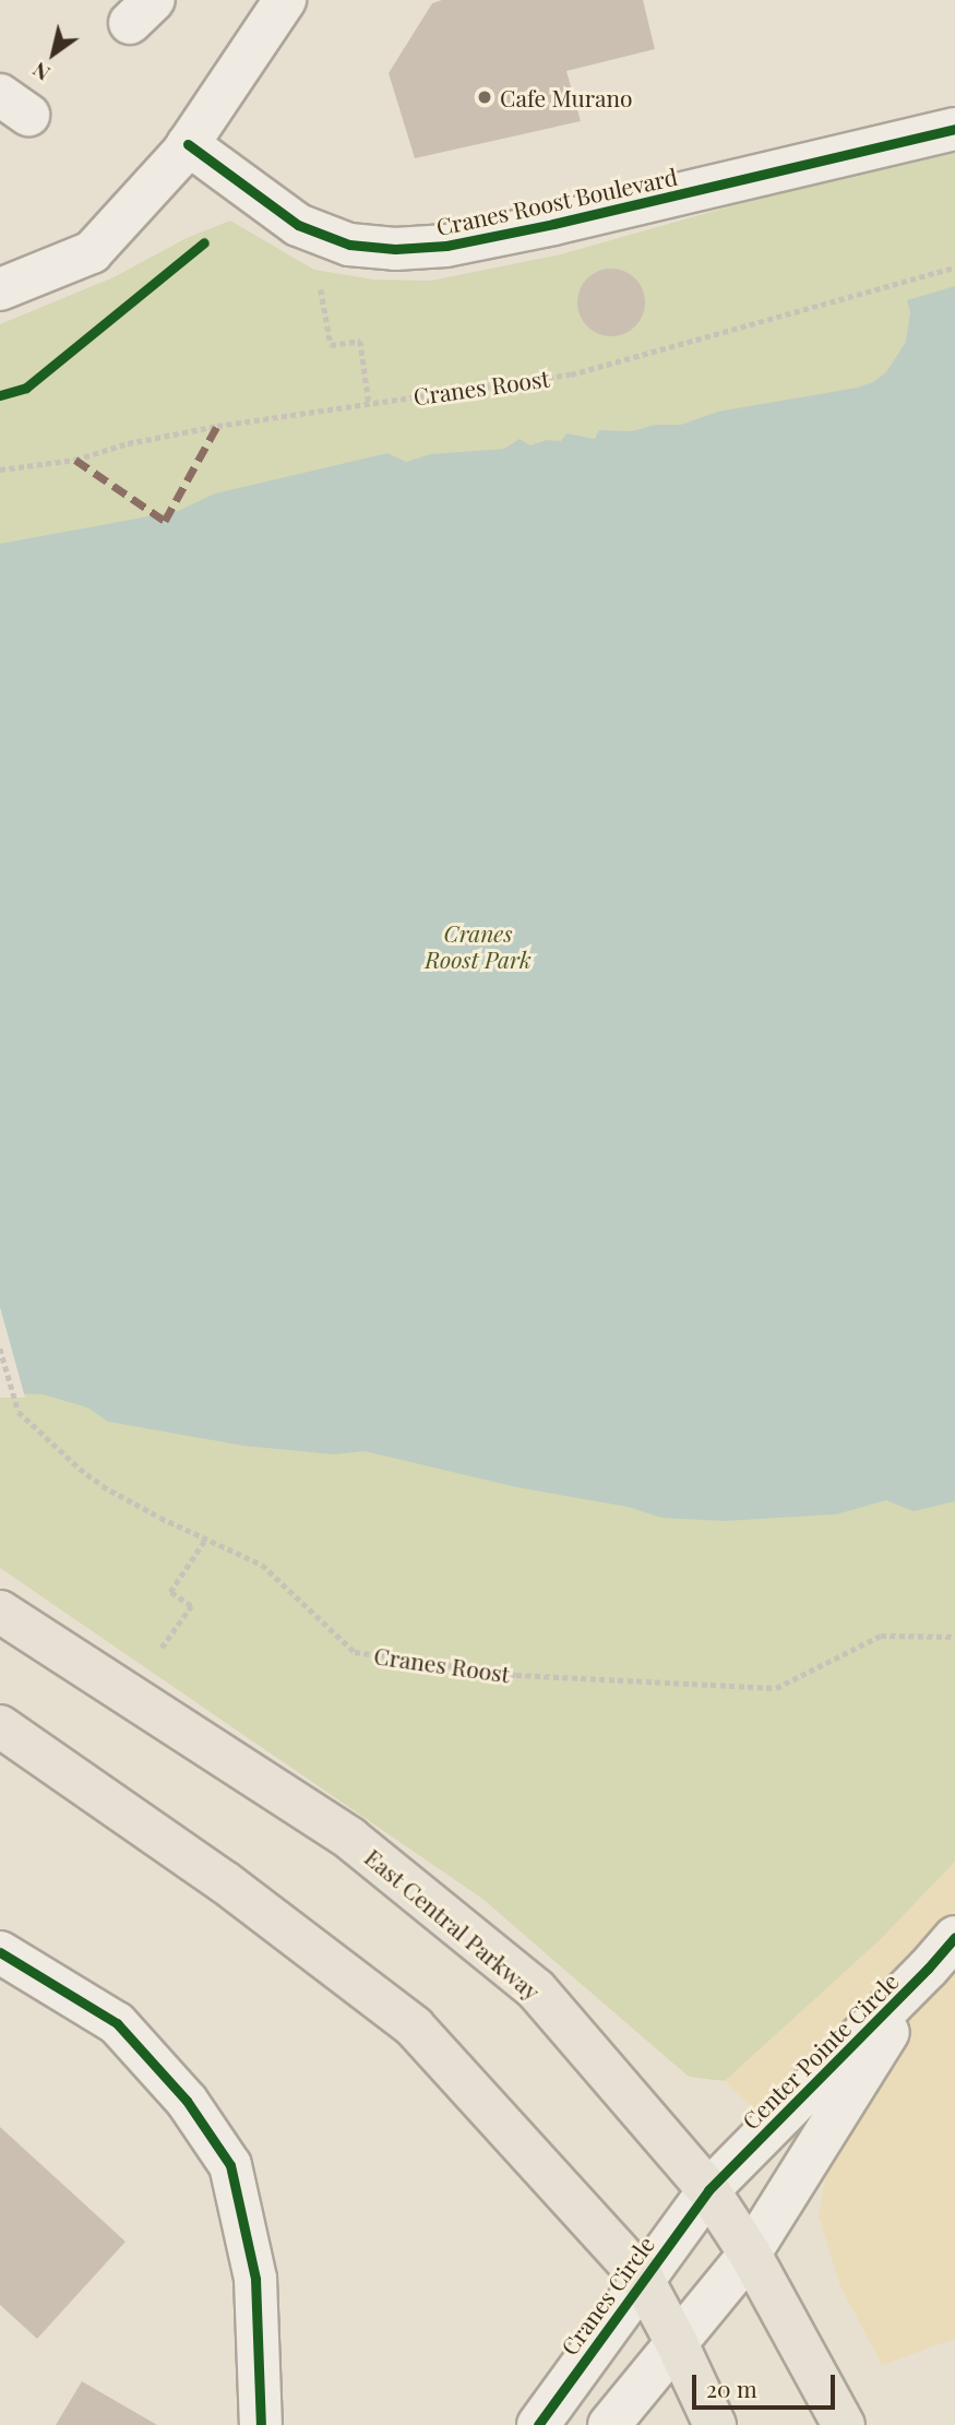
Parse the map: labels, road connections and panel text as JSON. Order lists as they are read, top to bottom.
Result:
{
  "streets": {
    "main road": ["East Central Parkway"],
    "street": ["Cranes Roost Boulevard", "Center Pointe Circle", "Cranes Circle"],
    "path": ["Cranes Roost"]
  },
  "crossings": [
    ["East Central Parkway", "Center Pointe Circle"],
    ["East Central Parkway", "Cranes Circle"],
    ["Center Pointe Circle", "Cranes Circle"]
  ],
  "parks": ["Cranes Roost Park"],
  "places": ["Cafe Murano"],
  "scale_bar": "20 m",
  "north": "bottom left"
}
